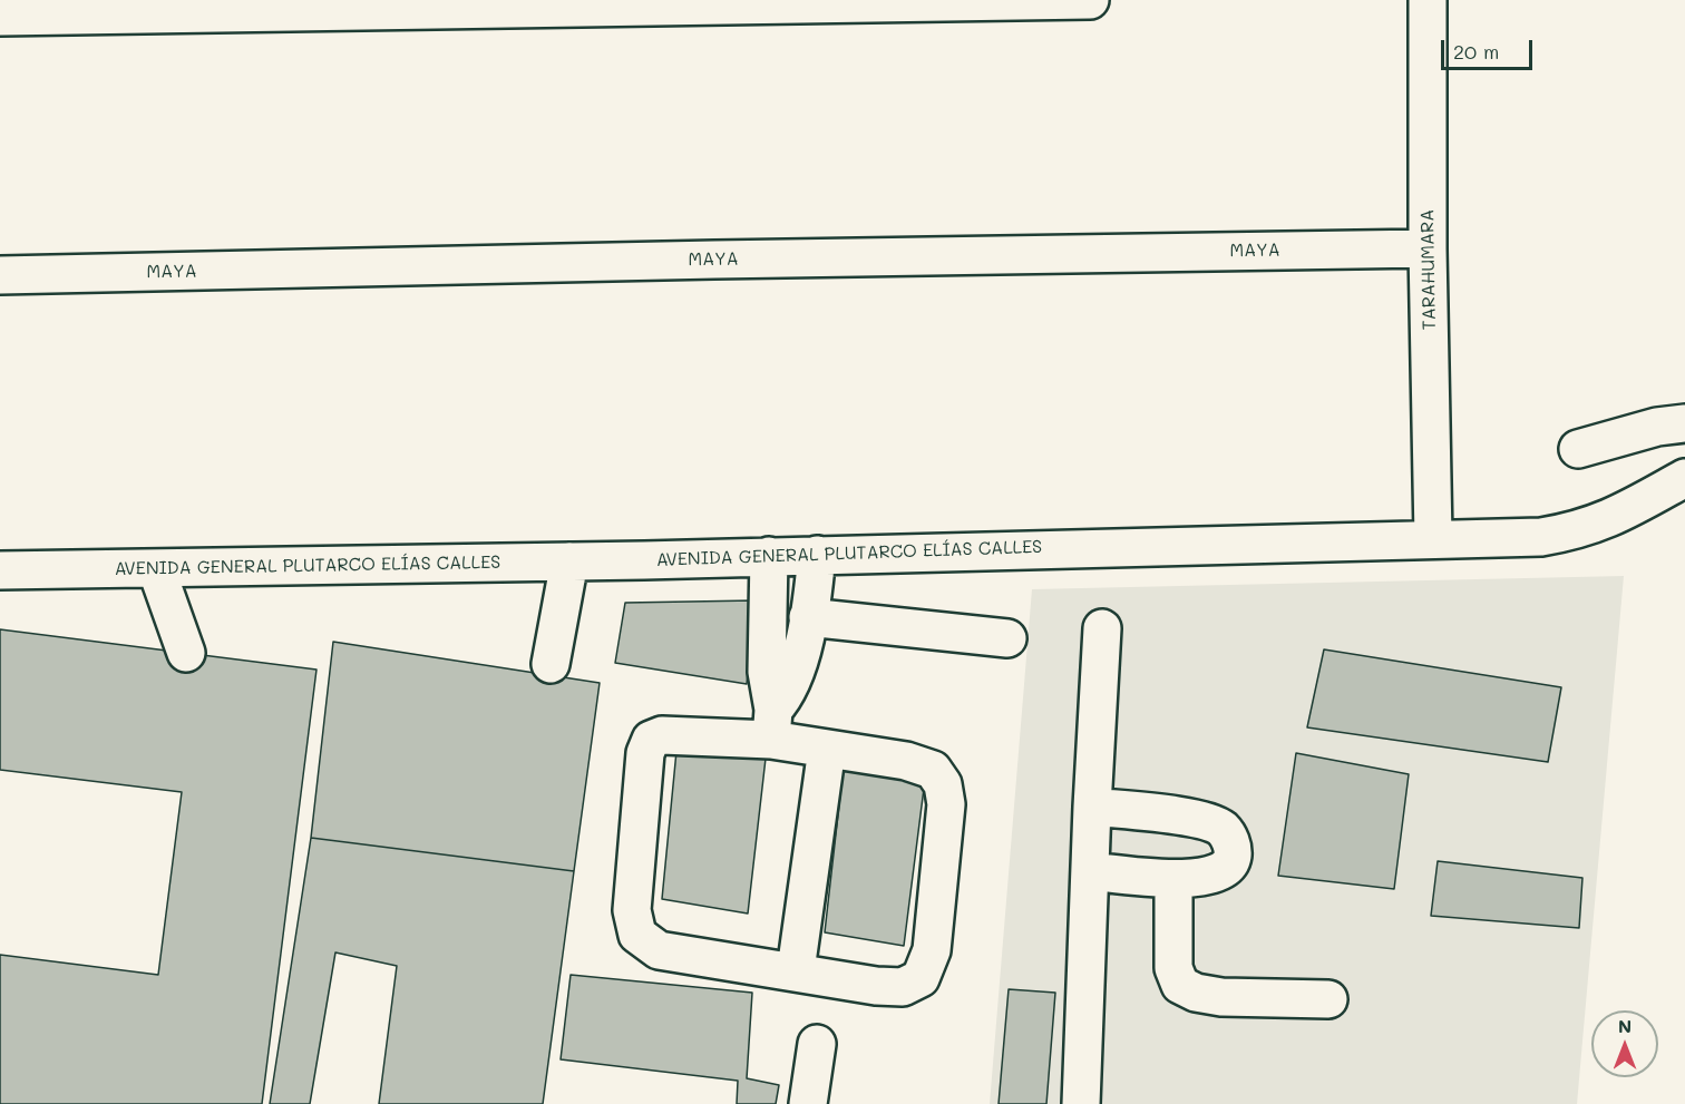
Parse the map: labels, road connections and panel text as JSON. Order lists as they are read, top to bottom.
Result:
{
  "streets": {
    "street": ["MAYA", "TARAHUMARA", "AVENIDA GENERAL PLUTARCO ELÍAS CALLES"]
  },
  "crossings": [
    ["MAYA", "TARAHUMARA"],
    ["TARAHUMARA", "AVENIDA GENERAL PLUTARCO ELÍAS CALLES"]
  ],
  "scale_bar": "20 m",
  "north": "top"
}
